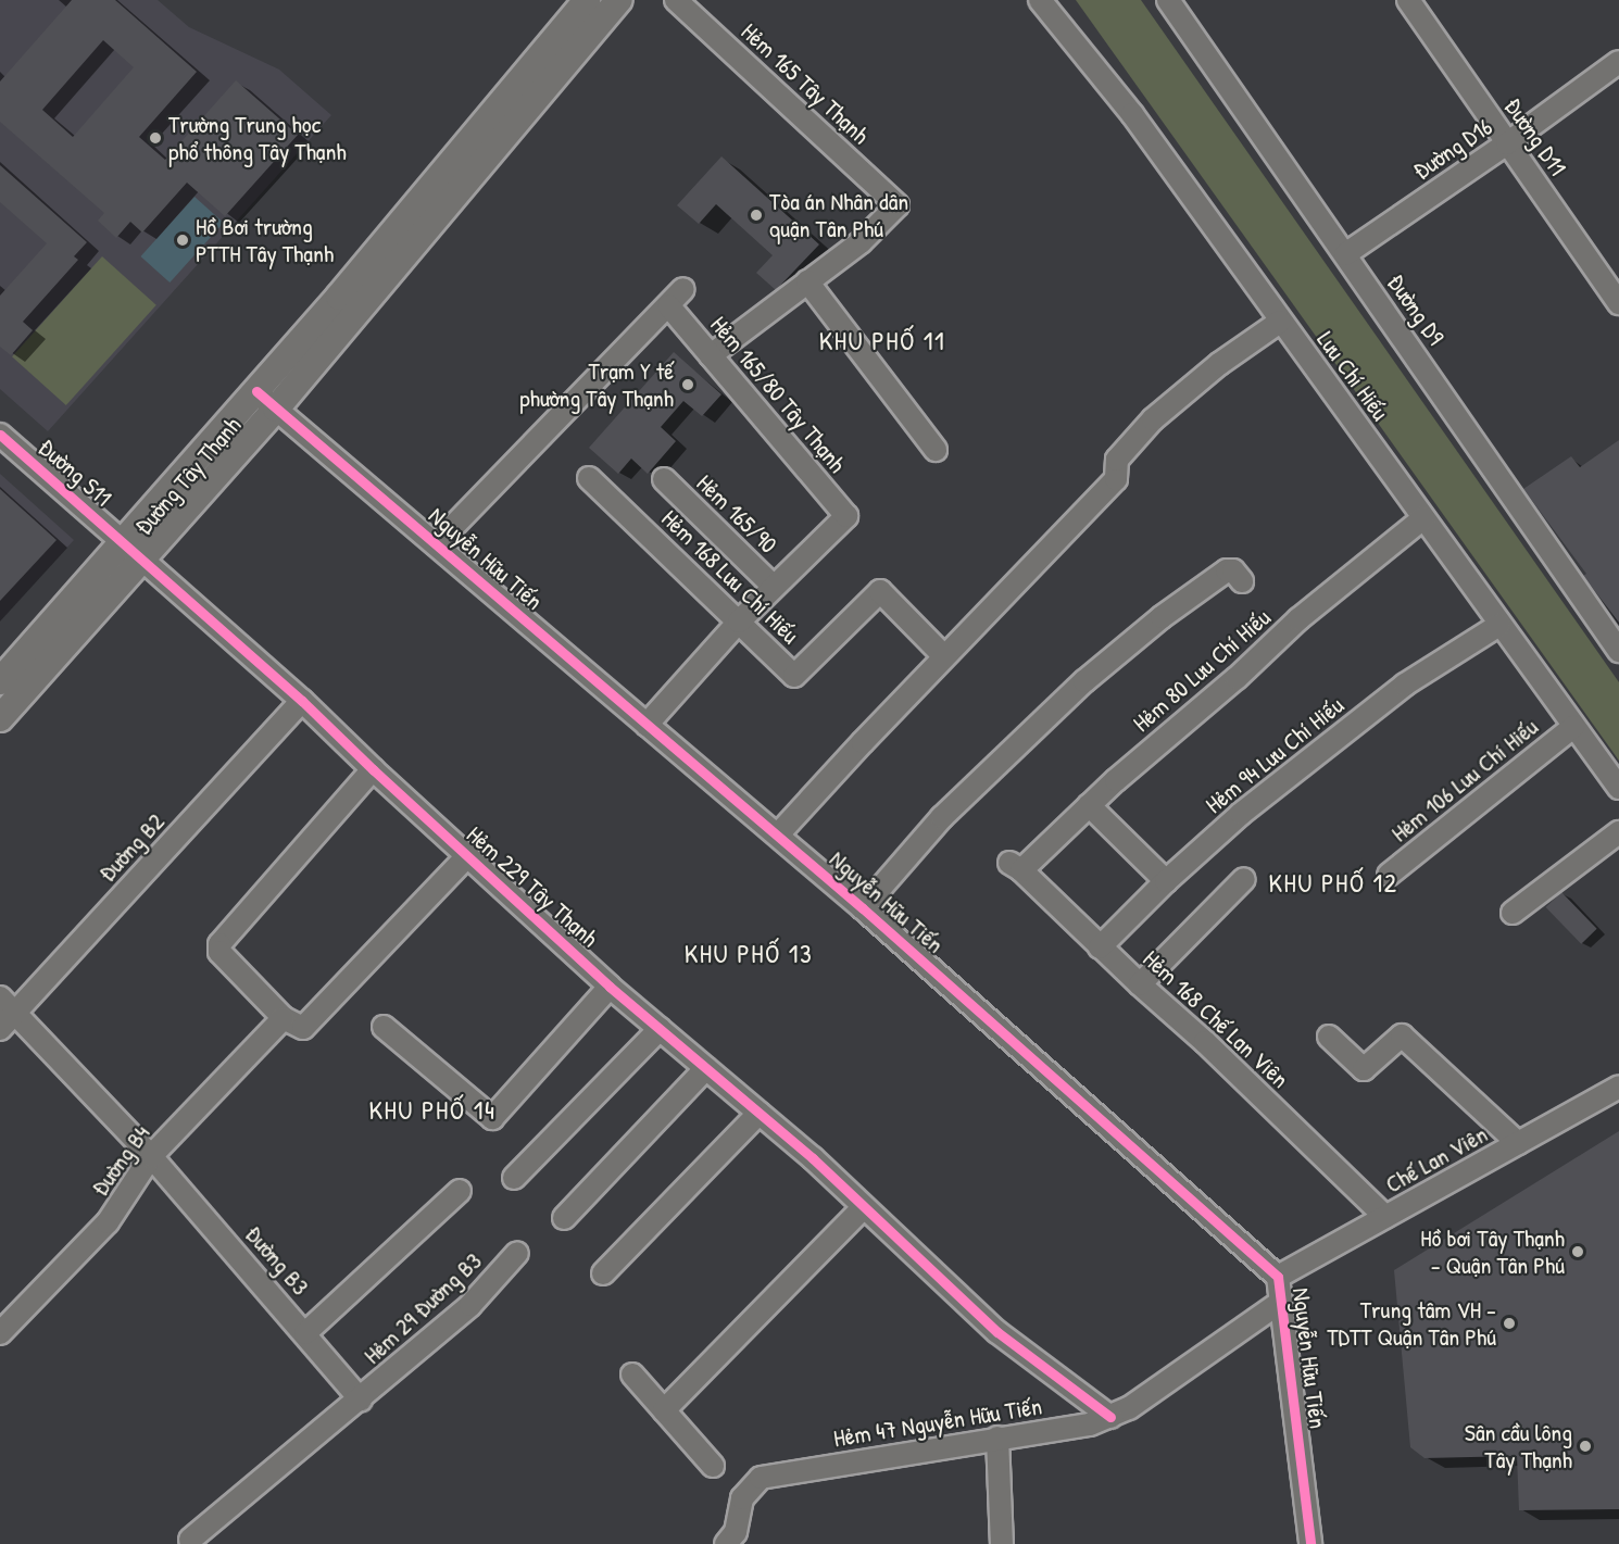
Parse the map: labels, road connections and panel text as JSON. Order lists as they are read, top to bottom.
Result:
{
  "streets": {
    "street": [
      "Hẻm 165 Tây Thạnh",
      "Đường D11",
      "Đường D16",
      "Đường D9",
      "Lưu Chí Hiếu",
      "Hẻm 165/80 Tây Thạnh",
      "Đường S11",
      "Đường Tây Thạnh",
      "Hẻm 165/90",
      "Nguyễn Hữu Tiến",
      "Hẻm 168 Lưu Chí Hiếu",
      "Hẻm 80 Lưu Chí Hiếu",
      "Hẻm 94 Lưu Chí Hiếu",
      "Hẻm 106 Lưu Chí Hiếu",
      "Đường B2",
      "Hẻm 229 Tây Thạnh",
      "Hẻm 168 Chế Lan Viên",
      "Chế Lan Viên",
      "Đường B4",
      "Đường B3",
      "Hẻm 29 Đường B3",
      "Hẻm 47 Nguyễn Hữu Tiến"
    ]
  },
  "crossings": [
    ["Đường D11", "Đường D16"],
    ["Đường D16", "Đường D9"],
    ["Lưu Chí Hiếu", "Hẻm 80 Lưu Chí Hiếu"],
    ["Lưu Chí Hiếu", "Hẻm 94 Lưu Chí Hiếu"],
    ["Lưu Chí Hiếu", "Hẻm 106 Lưu Chí Hiếu"],
    ["Hẻm 165/80 Tây Thạnh", "Hẻm 165/90"],
    ["Đường S11", "Đường Tây Thạnh"],
    ["Đường Tây Thạnh", "Nguyễn Hữu Tiến"],
    ["Đường Tây Thạnh", "Hẻm 229 Tây Thạnh"],
    ["Nguyễn Hữu Tiến", "Chế Lan Viên"],
    ["Nguyễn Hữu Tiến", "Hẻm 47 Nguyễn Hữu Tiến"],
    ["Hẻm 80 Lưu Chí Hiếu", "Hẻm 168 Chế Lan Viên"],
    ["Hẻm 94 Lưu Chí Hiếu", "Hẻm 168 Chế Lan Viên"],
    ["Đường B2", "Hẻm 229 Tây Thạnh"],
    ["Đường B2", "Đường B3"],
    ["Hẻm 229 Tây Thạnh", "Hẻm 47 Nguyễn Hữu Tiến"],
    ["Hẻm 168 Chế Lan Viên", "Chế Lan Viên"],
    ["Đường B4", "Đường B3"],
    ["Đường B3", "Hẻm 29 Đường B3"]
  ],
  "districts": [
    "KHU PHỐ 11",
    "KHU PHỐ 12",
    "KHU PHỐ 13",
    "KHU PHỐ 14"
  ],
  "places": [
    "Trường Trung học phổ thông Tây Thạnh",
    "Tòa án Nhân dân quận Tân Phú",
    "Hồ Bơi trường PTTH Tây Thạnh",
    "Trạm Y tế phường Tây Thạnh",
    "Hồ bơi Tây Thạnh - Quận Tân Phú",
    "Trung tâm VH - TDTT Quận Tân Phú",
    "Sân cầu lông Tây Thạnh"
  ]
}
